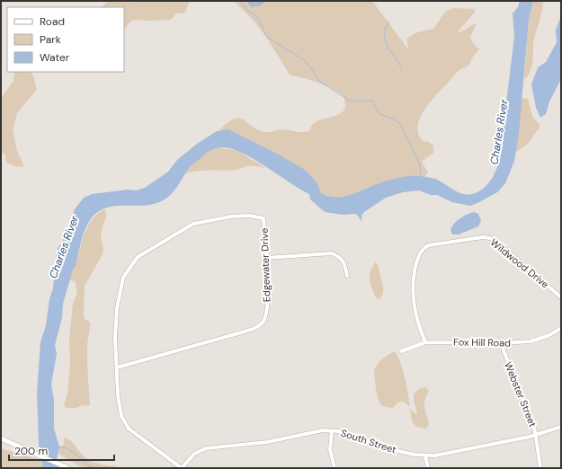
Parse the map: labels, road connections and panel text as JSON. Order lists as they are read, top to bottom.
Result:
{
  "streets": {
    "street": [
      "Wildwood Drive",
      "Edgewater Drive",
      "Fox Hill Road",
      "Webster Street",
      "South Street"
    ]
  },
  "crossings": [
    ["Wildwood Drive", "Fox Hill Road"],
    ["Edgewater Drive", "South Street"],
    ["Fox Hill Road", "Webster Street"],
    ["Webster Street", "South Street"]
  ],
  "water": ["Charles River"],
  "legend": ["Road", "Park", "Water"],
  "scale_bar": "200 m"
}
